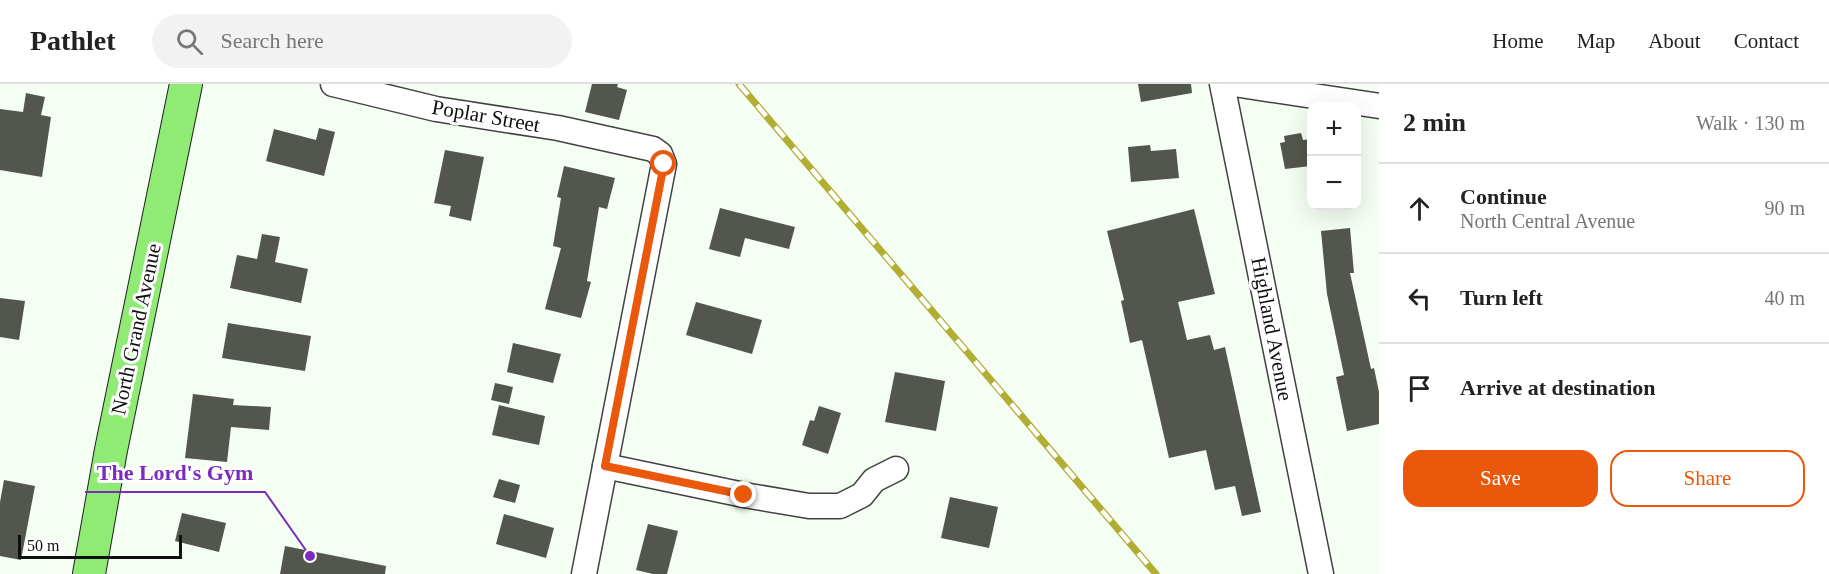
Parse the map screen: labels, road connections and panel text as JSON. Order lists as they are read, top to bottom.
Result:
{
  "streets": {
    "main road": ["North Grand Avenue"],
    "street": ["Poplar Street", "Highland Avenue"]
  },
  "places": ["The Lord's Gym"],
  "scale_bar": "50 m",
  "page": {
    "header": "Pathlet",
    "search": "Search here",
    "nav": [
      "Home",
      "Map",
      "About",
      "Contact"
    ],
    "heading": ["2 min", "Walk · 130 m"],
    "map_buttons": ["+", "−"],
    "list": [
      ["Continue", "North Central Avenue", "90 m"],
      ["Turn left", "40 m"],
      "Arrive at destination"
    ],
    "buttons": ["Save", "Share"],
    "scale": "50 m"
  }
}
